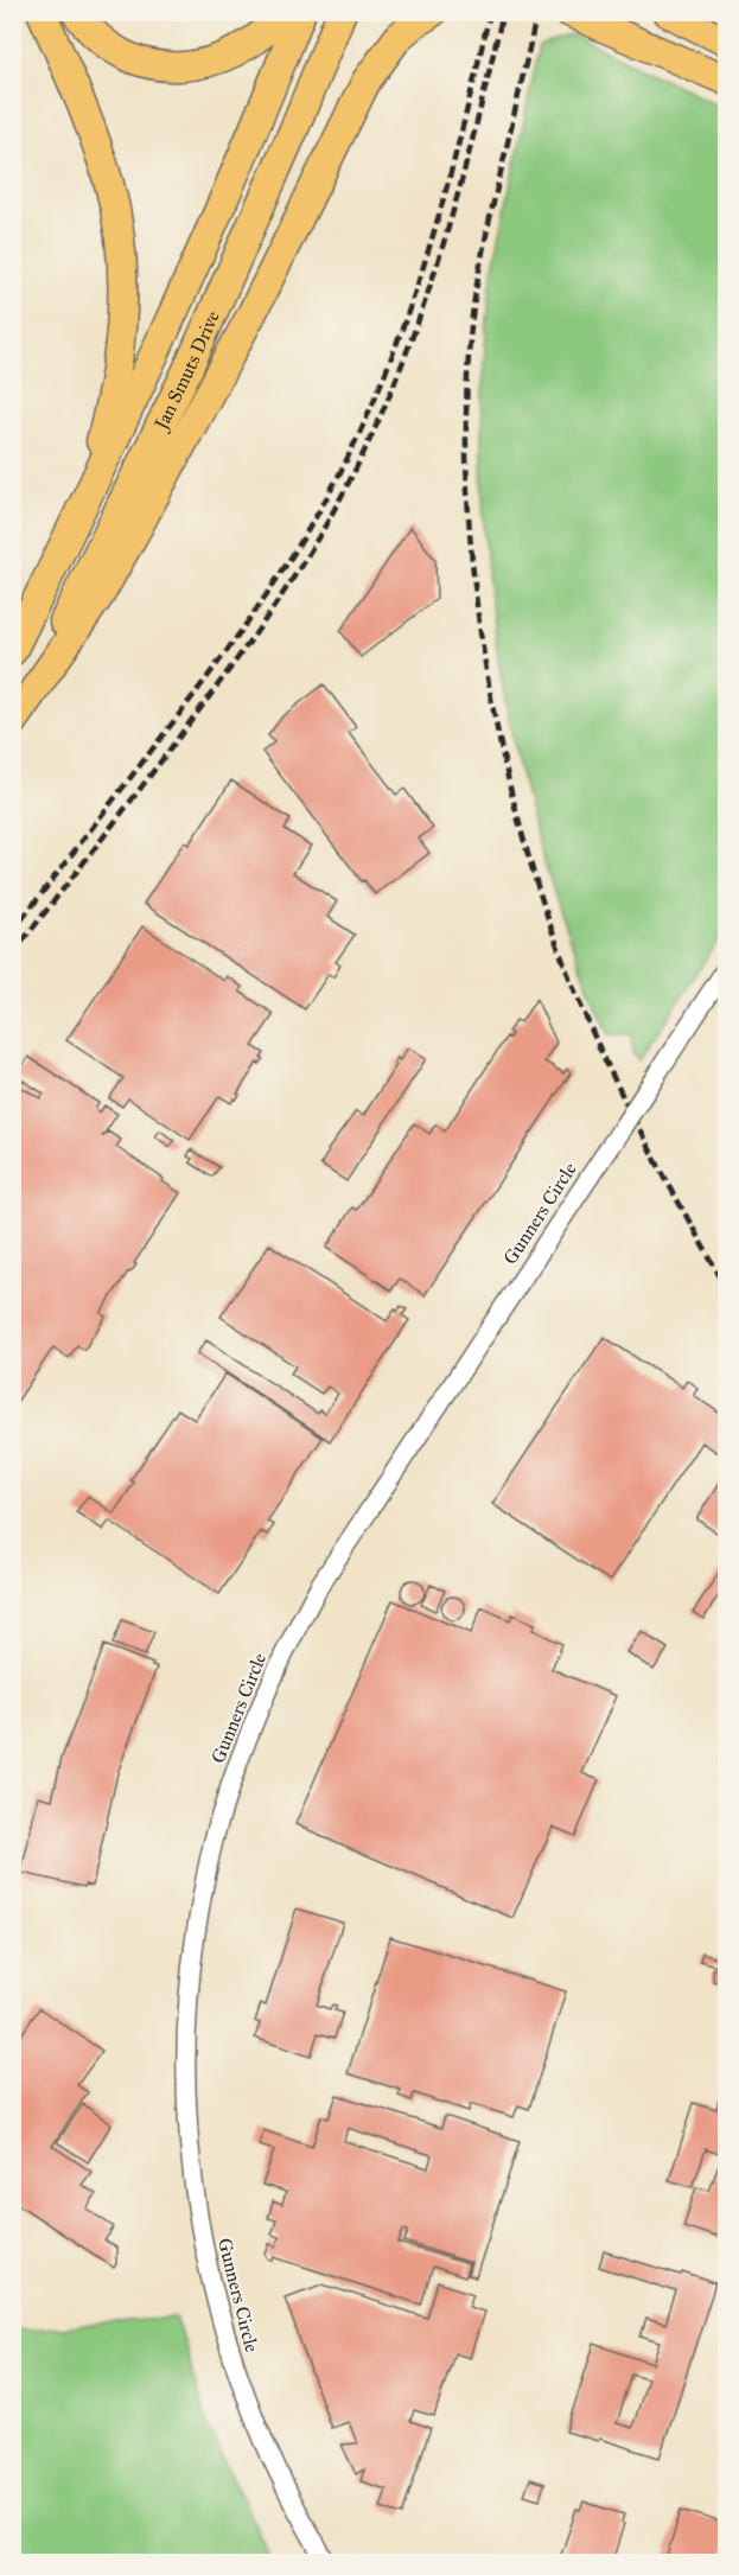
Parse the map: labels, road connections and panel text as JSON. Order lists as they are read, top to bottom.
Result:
{
  "streets": {
    "main road": ["Jan Smuts Drive"],
    "street": ["Gunners Circle"]
  }
}
